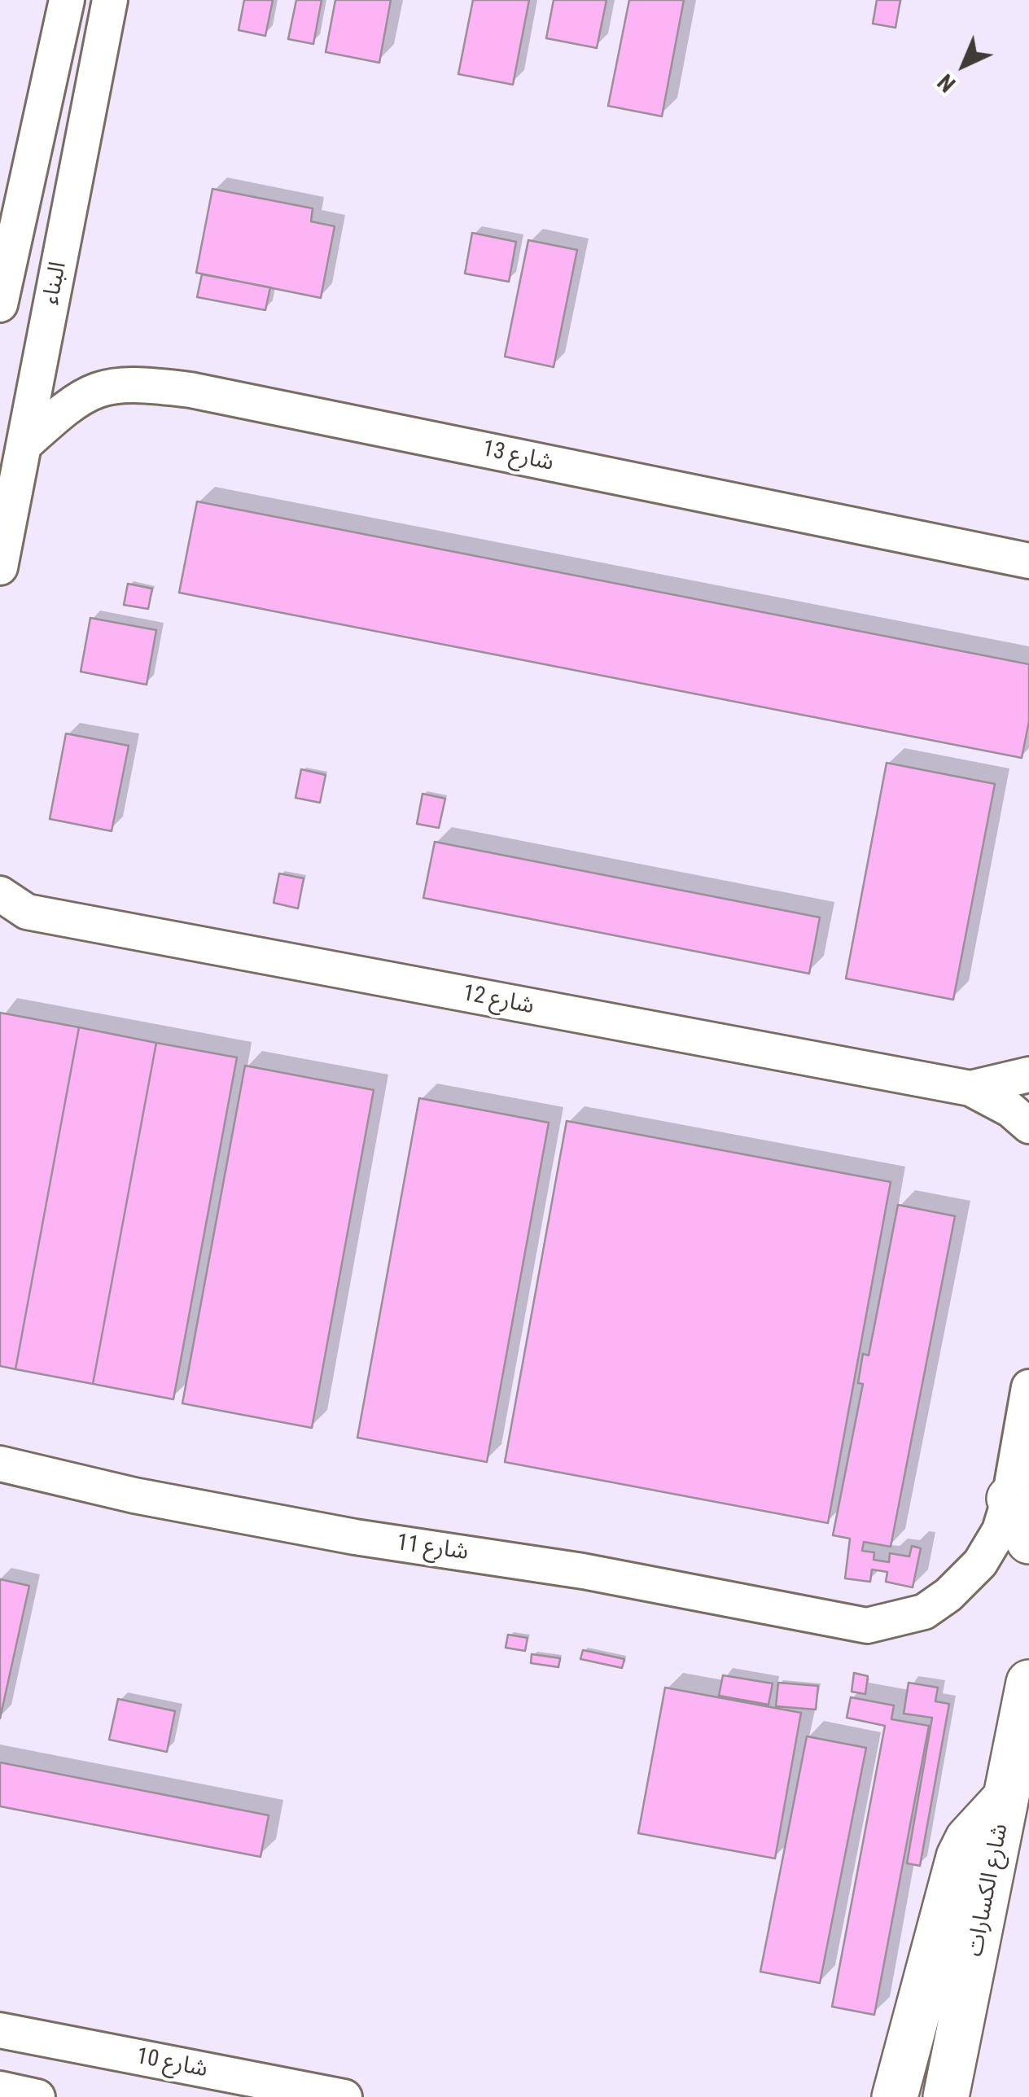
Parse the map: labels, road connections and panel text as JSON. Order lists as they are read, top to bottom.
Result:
{
  "streets": {
    "street": [
      "البناء",
      "شارع 13",
      "شارع 12",
      "شارع 11",
      "شارع الكسارات",
      "شارع 10"
    ]
  },
  "crossings": [
    ["البناء", "شارع 13"]
  ],
  "north": "bottom left"
}
